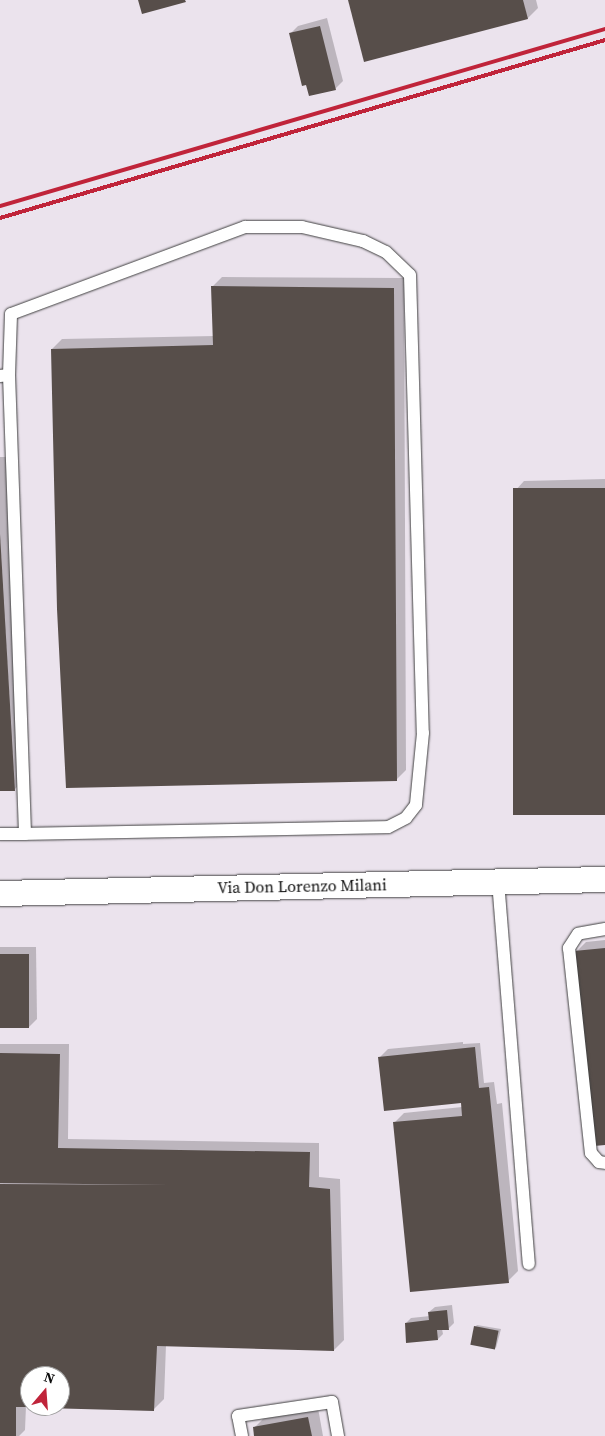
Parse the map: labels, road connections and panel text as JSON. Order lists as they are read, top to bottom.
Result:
{
  "streets": {
    "street": ["Via Don Lorenzo Milani"]
  },
  "north": "top"
}
